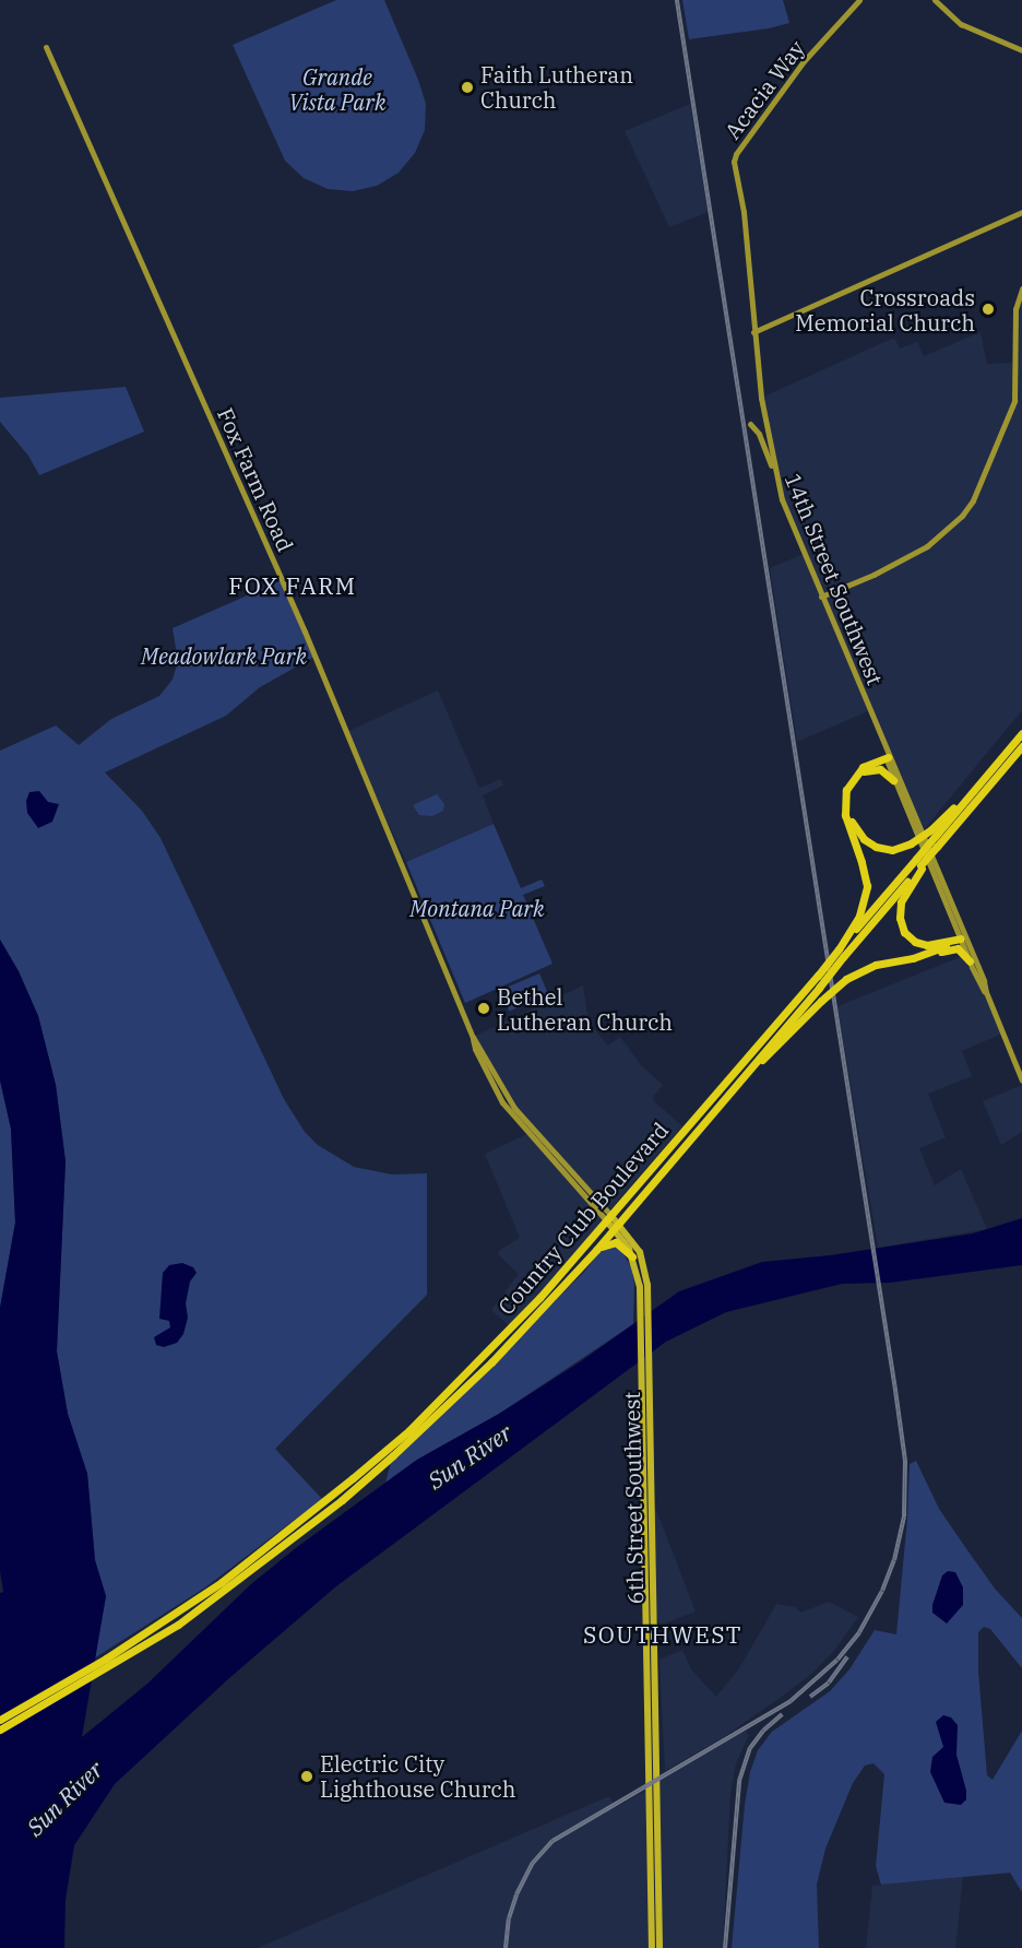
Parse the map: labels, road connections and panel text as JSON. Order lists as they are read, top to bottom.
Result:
{
  "streets": {
    "highway": ["Country Club Boulevard"],
    "main road": ["6th Street Southwest"],
    "street": ["Acacia Way", "Fox Farm Road", "14th Street Southwest"]
  },
  "crossings": [
    ["Acacia Way", "14th Street Southwest"],
    ["Fox Farm Road", "Country Club Boulevard"],
    ["Fox Farm Road", "6th Street Southwest"],
    ["Country Club Boulevard", "6th Street Southwest"]
  ],
  "districts": ["FOX FARM", "SOUTHWEST"],
  "water": ["Sun River"],
  "parks": ["Grande Vista Park", "Meadowlark Park", "Montana Park"],
  "places": [
    "Faith Lutheran Church",
    "Crossroads Memorial Church",
    "Bethel Lutheran Church",
    "Electric City Lighthouse Church"
  ]
}
